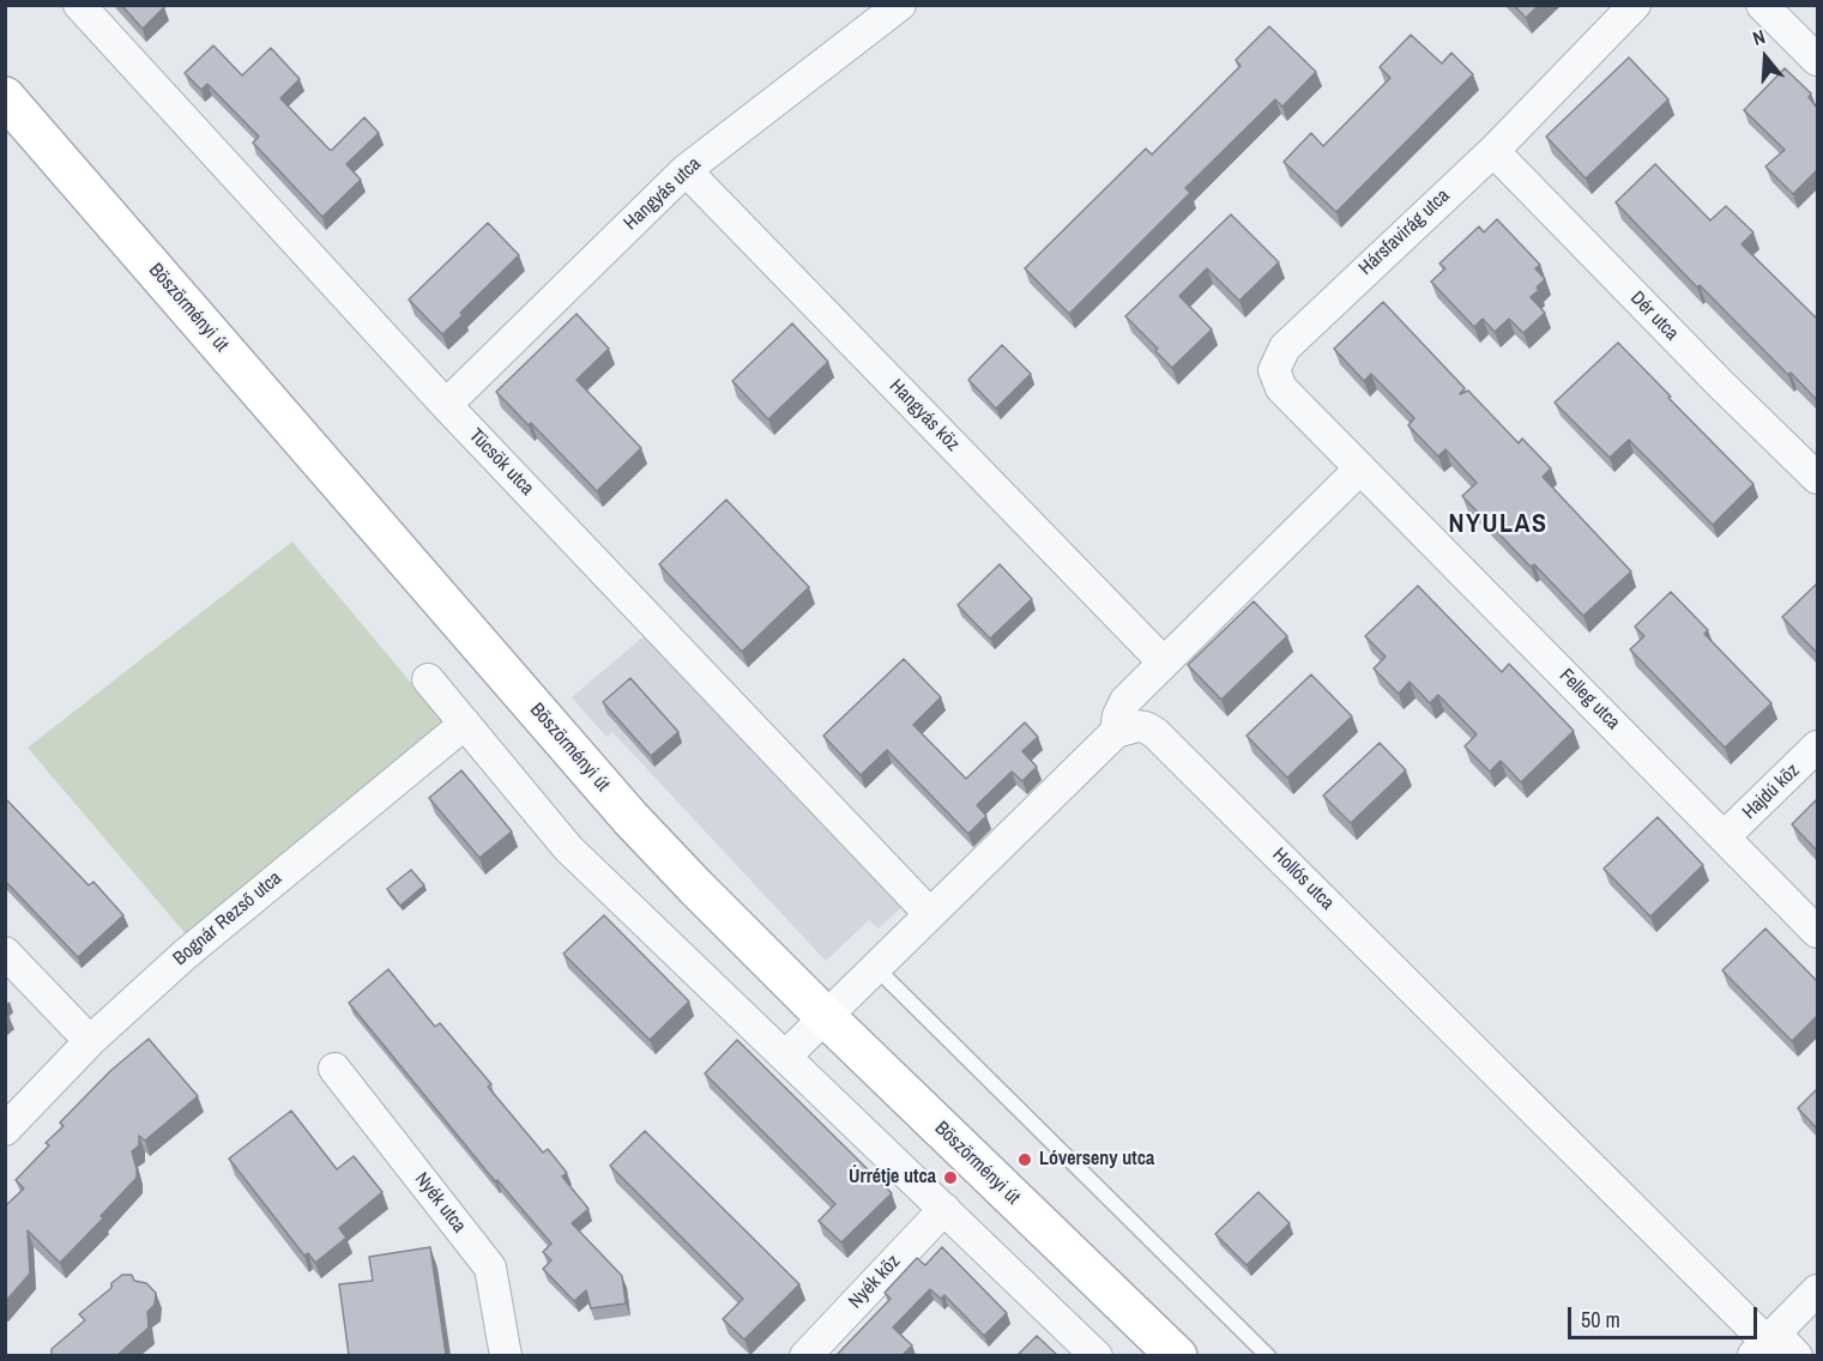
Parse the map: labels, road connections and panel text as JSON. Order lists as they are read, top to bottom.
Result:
{
  "streets": {
    "main road": ["Böszörményi út"],
    "street": [
      "Hangyás utca",
      "Hársfavirág utca",
      "Dér utca",
      "Hangyás köz",
      "Tücsök utca",
      "Felleg utca",
      "Hajdú köz",
      "Hollós utca",
      "Bognár Rezső utca",
      "Nyék utca",
      "Nyék köz"
    ]
  },
  "crossings": [
    ["Hangyás utca", "Hangyás köz"],
    ["Hangyás utca", "Tücsök utca"],
    ["Hársfavirág utca", "Dér utca"],
    ["Hársfavirág utca", "Felleg utca"],
    ["Felleg utca", "Hajdú köz"]
  ],
  "districts": ["NYULAS"],
  "places": ["Lóverseny utca", "Úrrétje utca"],
  "scale_bar": "50 m",
  "north": "top"
}
